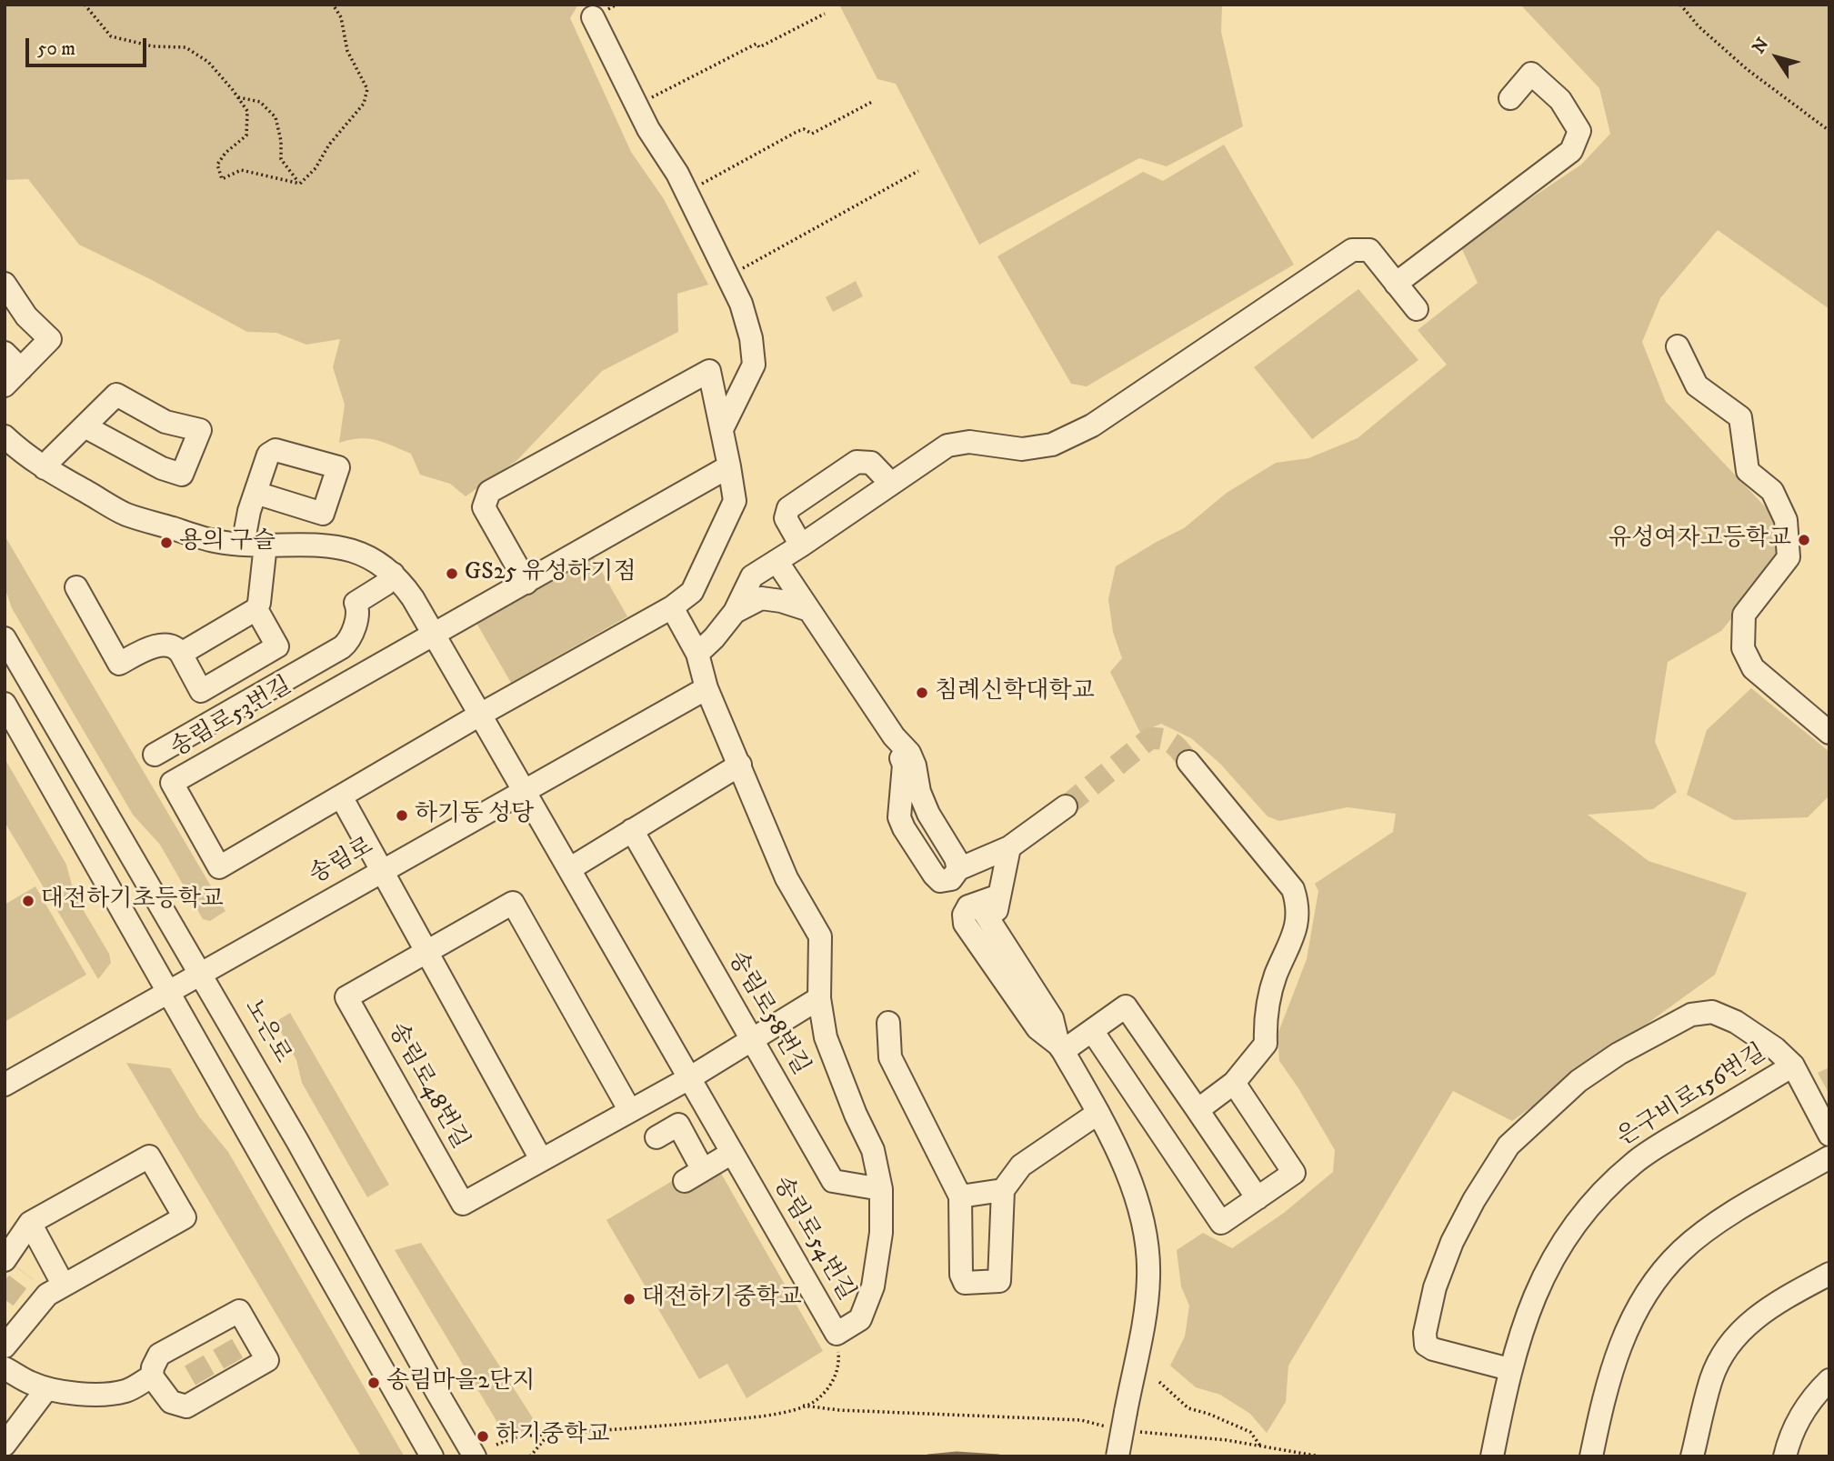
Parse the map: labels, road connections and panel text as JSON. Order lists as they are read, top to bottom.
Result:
{
  "streets": {
    "street": [
      "송림로53번길",
      "송림로",
      "송림로58번길",
      "노은로",
      "송림로48번길",
      "은구비로156번길",
      "송림로54번길"
    ]
  },
  "crossings": [
    ["송림로", "노은로"],
    ["송림로", "송림로54번길"],
    ["송림로58번길", "송림로48번길"],
    ["송림로58번길", "송림로54번길"],
    ["송림로48번길", "송림로54번길"]
  ],
  "places": [
    "유성여자고등학교",
    "용의 구슬",
    "GS25 유성하기점",
    "침례신학대학교",
    "하기동 성당",
    "대전하기초등학교",
    "대전하기중학교",
    "송림마을2단지",
    "하기중학교"
  ],
  "scale_bar": "50 m",
  "north": "top left"
}
